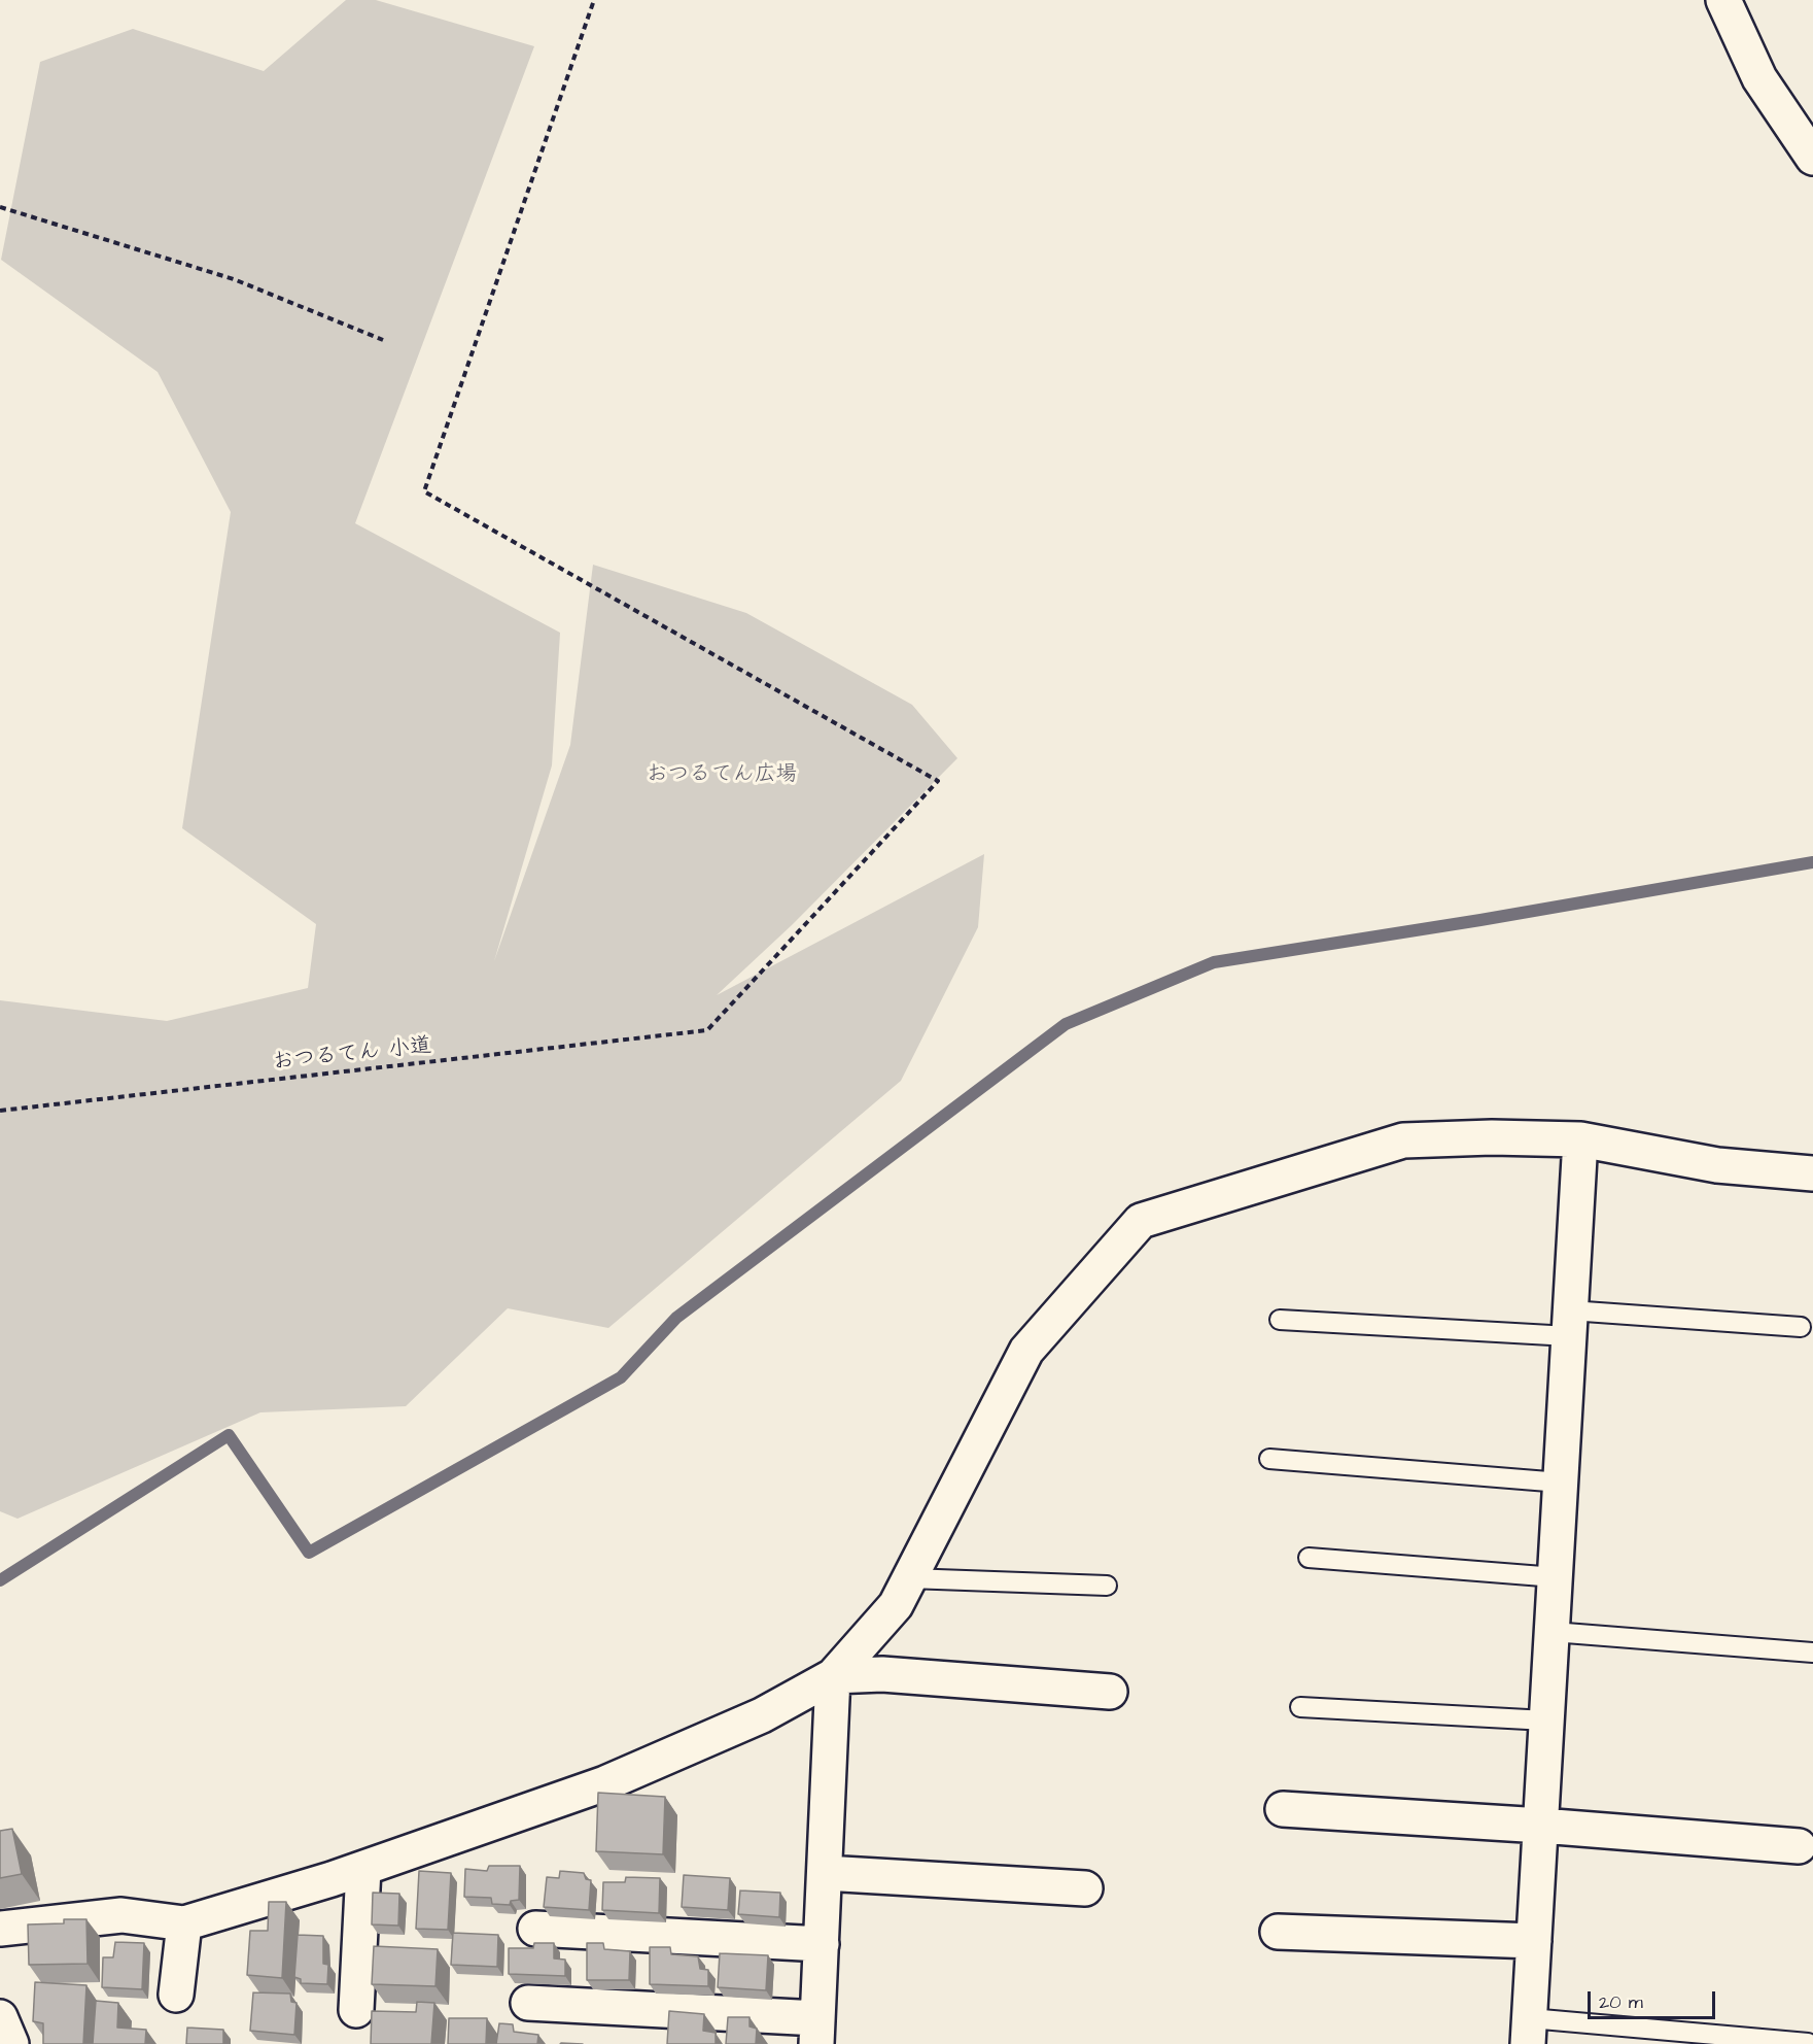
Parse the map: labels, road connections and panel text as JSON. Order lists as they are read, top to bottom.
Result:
{
  "streets": {
    "path": ["おつるてん 小道"]
  },
  "parks": ["おつるてん広場"],
  "scale_bar": "20 m"
}
